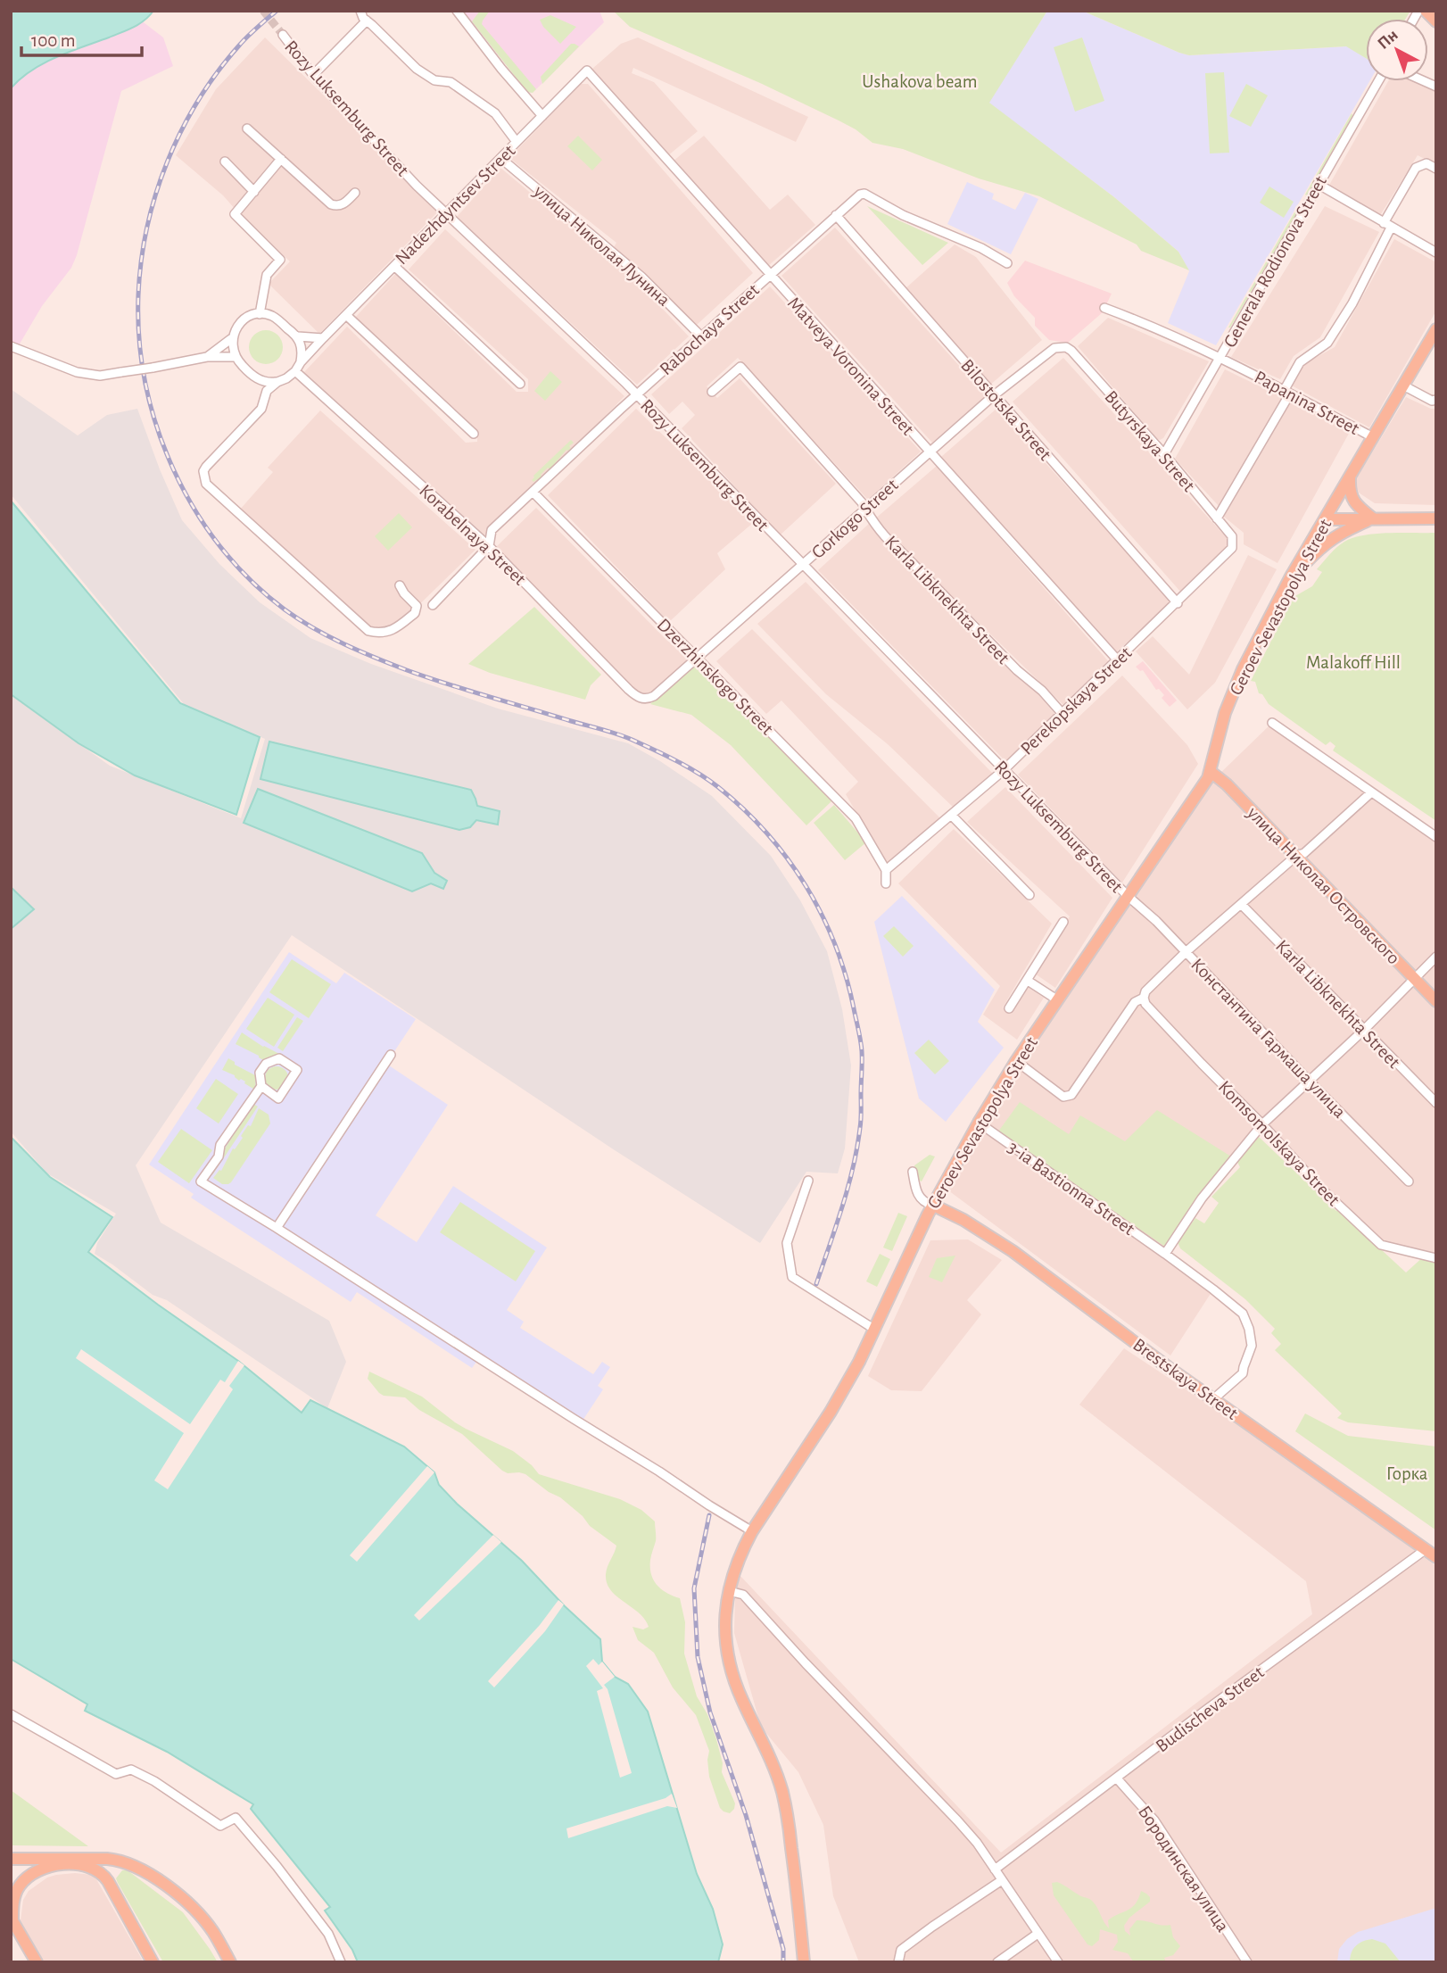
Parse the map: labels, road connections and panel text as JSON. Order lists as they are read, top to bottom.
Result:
{
  "streets": {
    "main road": ["Geroev Sevastopolya Street", "улица Николая Островского", "Brestskaya Street"],
    "street": [
      "Rozy Luksemburg Street",
      "Nadezhdyntsev Street",
      "улица Николая Лунина",
      "Generala Rodionova Street",
      "Rabochaya Street",
      "Matveya Voronina Street",
      "Papanina Street",
      "Bilostotska Street",
      "Butyrskaya Street",
      "Gorkogo Street",
      "Korabelnaya Street",
      "Karla Libknekhta Street",
      "Dzerzhinskogo Street",
      "Perekopskaya Street",
      "Константина Гармаша улица",
      "Komsomolskaya Street",
      "3-ia Bastionna Street",
      "Budischeva Street",
      "Бородинская улица"
    ]
  },
  "crossings": [
    ["Rozy Luksemburg Street", "Nadezhdyntsev Street"],
    ["Rozy Luksemburg Street", "Rabochaya Street"],
    ["Rozy Luksemburg Street", "Gorkogo Street"],
    ["Rozy Luksemburg Street", "Geroev Sevastopolya Street"],
    ["Rozy Luksemburg Street", "Perekopskaya Street"],
    ["Rozy Luksemburg Street", "Константина Гармаша улица"],
    ["Nadezhdyntsev Street", "улица Николая Лунина"],
    ["Nadezhdyntsev Street", "Matveya Voronina Street"],
    ["Nadezhdyntsev Street", "Korabelnaya Street"],
    ["улица Николая Лунина", "Rabochaya Street"],
    ["Generala Rodionova Street", "Papanina Street"],
    ["Generala Rodionova Street", "Butyrskaya Street"],
    ["Rabochaya Street", "Matveya Voronina Street"],
    ["Rabochaya Street", "Bilostotska Street"],
    ["Rabochaya Street", "Korabelnaya Street"],
    ["Rabochaya Street", "Dzerzhinskogo Street"],
    ["Matveya Voronina Street", "Gorkogo Street"],
    ["Matveya Voronina Street", "Perekopskaya Street"],
    ["Papanina Street", "Geroev Sevastopolya Street"],
    ["Bilostotska Street", "Gorkogo Street"],
    ["Bilostotska Street", "Perekopskaya Street"],
    ["Butyrskaya Street", "Gorkogo Street"],
    ["Butyrskaya Street", "Perekopskaya Street"],
    ["Gorkogo Street", "Korabelnaya Street"],
    ["Gorkogo Street", "Karla Libknekhta Street"],
    ["Gorkogo Street", "Dzerzhinskogo Street"],
    ["Karla Libknekhta Street", "Perekopskaya Street"],
    ["Geroev Sevastopolya Street", "улица Николая Островского"],
    ["Geroev Sevastopolya Street", "Константина Гармаша улица"],
    ["Geroev Sevastopolya Street", "3-ia Bastionna Street"],
    ["Geroev Sevastopolya Street", "Brestskaya Street"],
    ["Dzerzhinskogo Street", "Perekopskaya Street"],
    ["3-ia Bastionna Street", "Brestskaya Street"],
    ["Brestskaya Street", "Budischeva Street"],
    ["Budischeva Street", "Бородинская улица"]
  ],
  "parks": ["Ushakova beam", "Malakoff Hill", "Горка"],
  "scale_bar": "100 m",
  "north": "top left"
}
